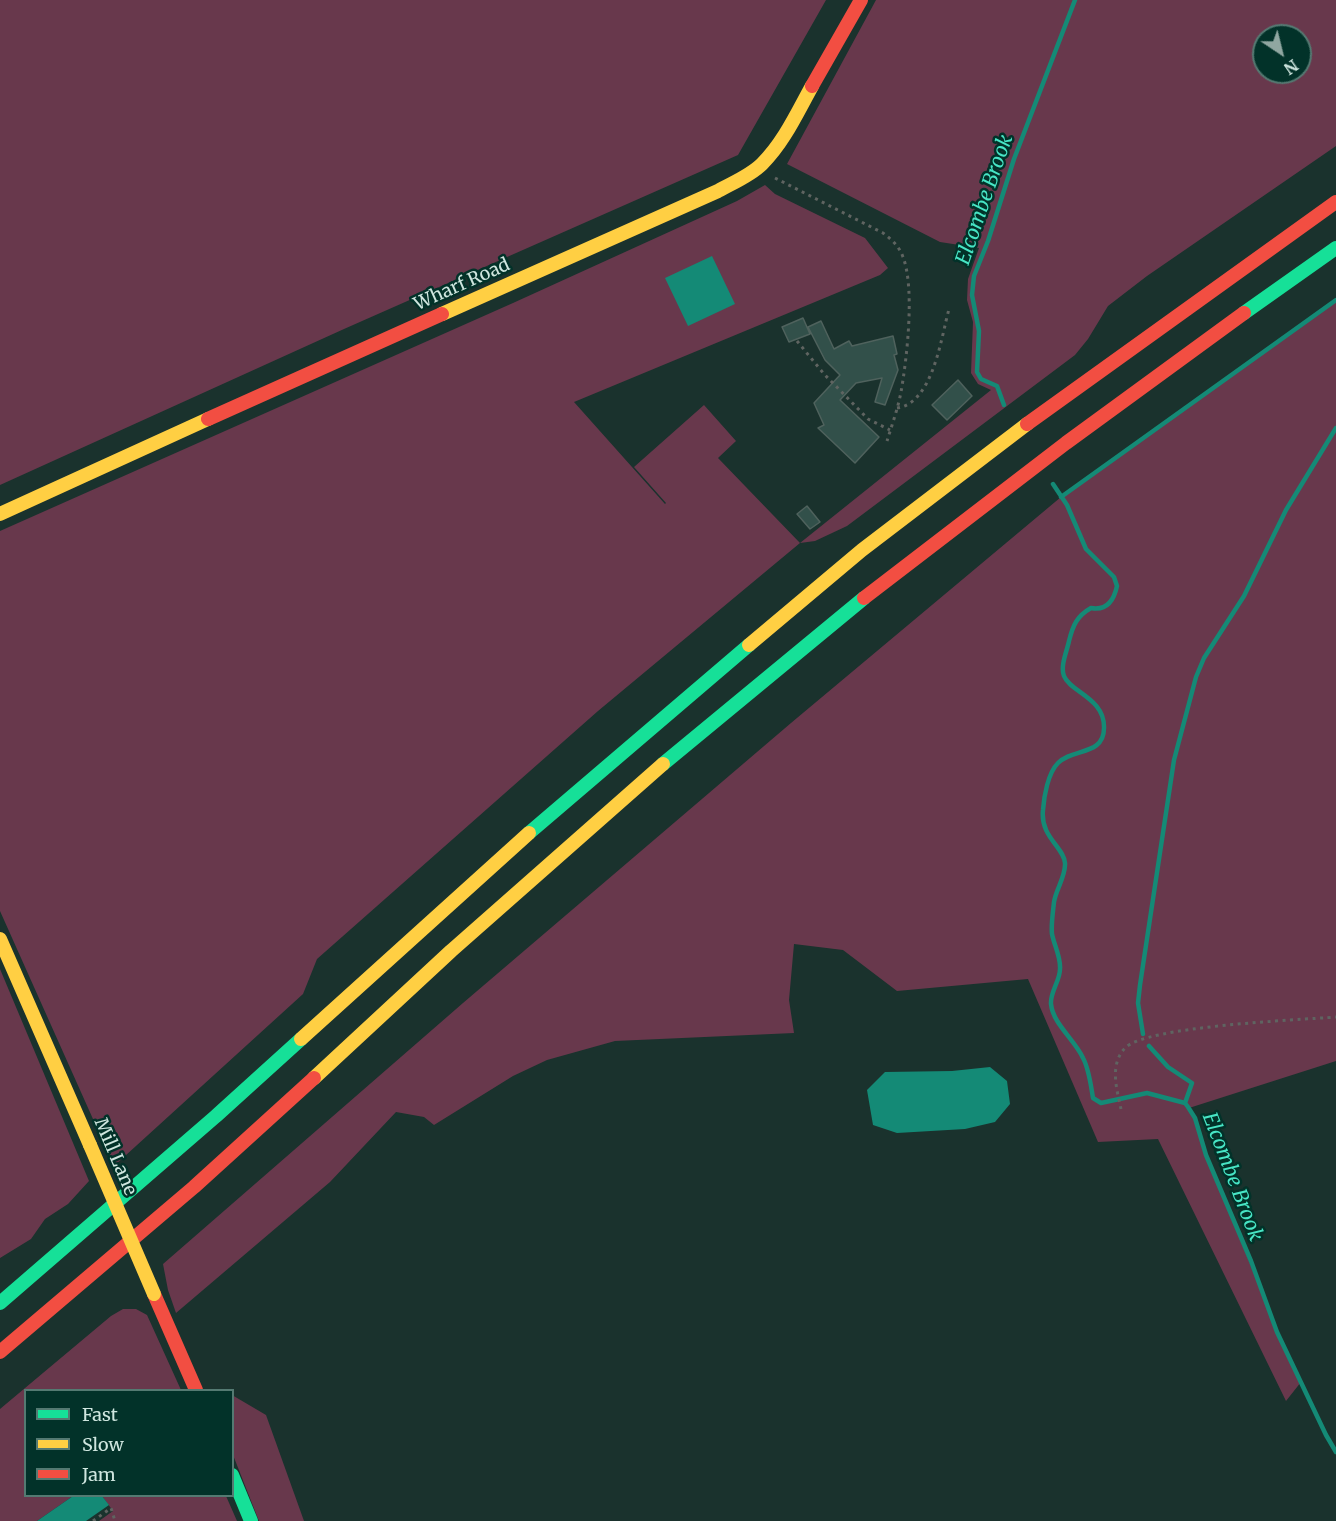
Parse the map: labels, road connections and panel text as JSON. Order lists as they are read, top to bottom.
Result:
{
  "streets": {
    "main road": ["Wharf Road", "Mill Lane"]
  },
  "water": ["Elcombe Brook"],
  "legend": ["Fast", "Slow", "Jam"],
  "north": "bottom right"
}
